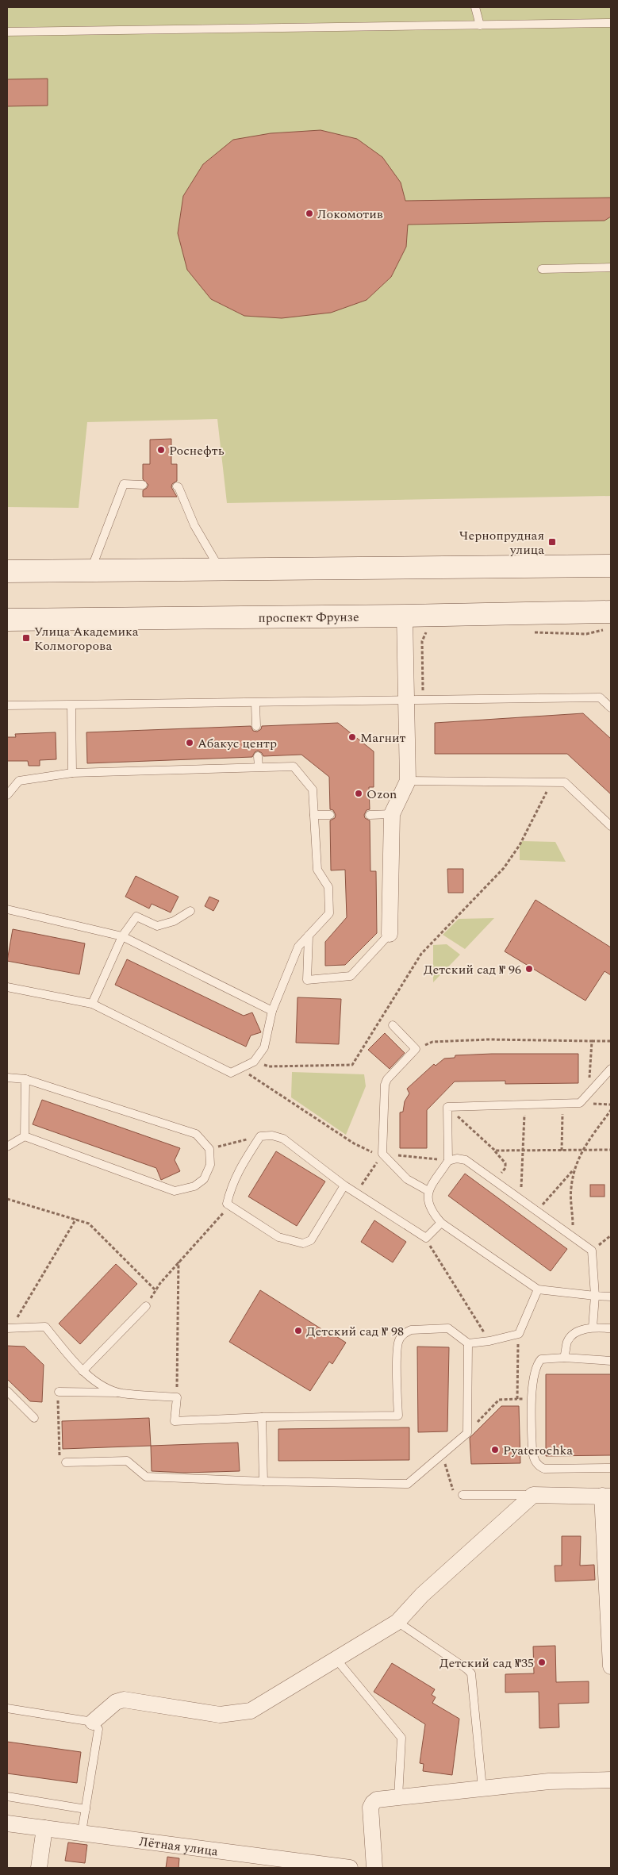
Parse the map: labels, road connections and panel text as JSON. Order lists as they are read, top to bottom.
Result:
{
  "streets": {
    "main road": ["проспект Фрунзе"],
    "street": ["Лётная улица"]
  },
  "places": {
    "other": [
      "Локомотив",
      "Роснефть",
      "Магнит",
      "Абакус центр",
      "Ozon",
      "Детский сад № 96",
      "Детский сад № 98",
      "Pyaterochka",
      "Детский сад №35"
    ],
    "transit": ["Чернопрудная улица", "Улица Академика Колмогорова"]
  }
}
